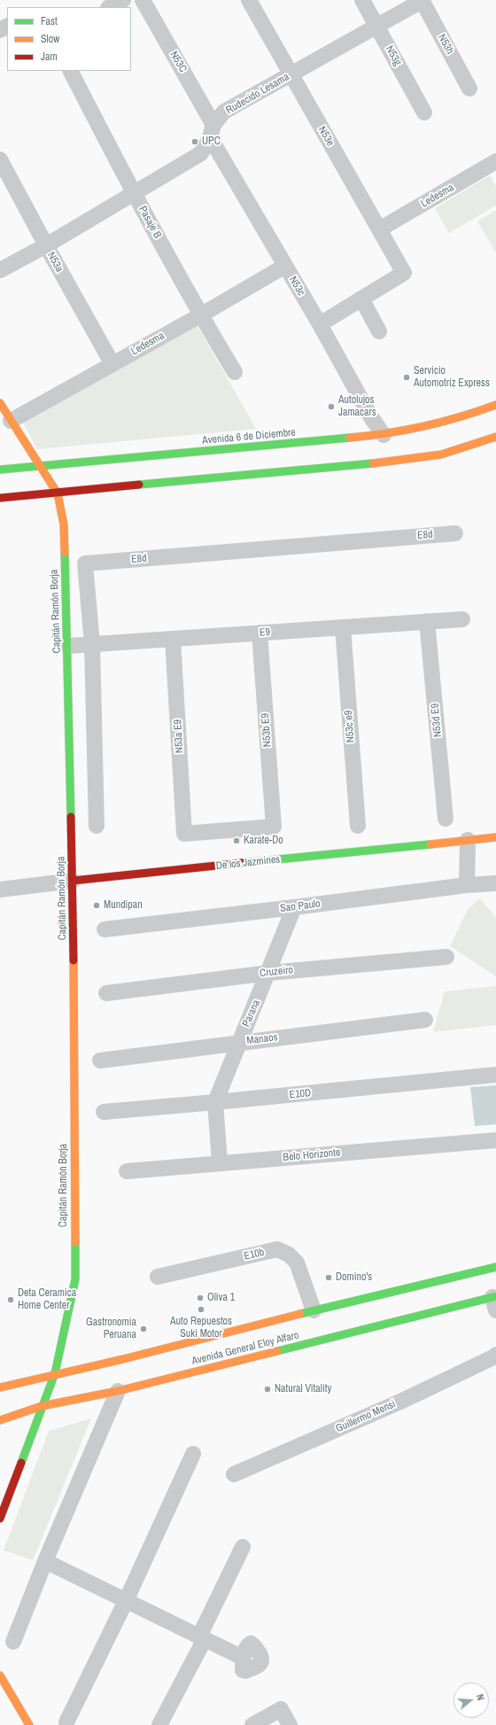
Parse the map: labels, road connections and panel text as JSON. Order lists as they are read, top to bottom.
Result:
{
  "streets": {
    "main road": [
      "Avenida 6 de Diciembre",
      "Capitán Ramón Borja",
      "De los Jazmines",
      "Avenida General Eloy Alfaro"
    ],
    "street": [
      "N53h",
      "N53g",
      "N53C",
      "Rudecido Lesama",
      "N53e",
      "Ledesma",
      "Pasaje B",
      "N53a",
      "N53c",
      "E8d",
      "E9",
      "N53d E9",
      "N53c e9",
      "N53b E9",
      "N53a E9",
      "Sao Paulo",
      "Cruzeiro",
      "Parana",
      "Manaos",
      "E10D",
      "Belo Horizonte",
      "E10b",
      "Guillermo Mensi"
    ]
  },
  "crossings": [
    ["N53h", "Rudecido Lesama"],
    ["N53g", "Rudecido Lesama"],
    ["N53C", "Rudecido Lesama"],
    ["N53C", "N53c"],
    ["Rudecido Lesama", "N53e"],
    ["Rudecido Lesama", "Pasaje B"],
    ["Rudecido Lesama", "N53a"],
    ["Rudecido Lesama", "N53c"],
    ["N53e", "Ledesma"],
    ["Ledesma", "Pasaje B"],
    ["Ledesma", "N53a"],
    ["Ledesma", "N53c"],
    ["Ledesma", "Capitán Ramón Borja"],
    ["N53c", "Avenida 6 de Diciembre"],
    ["Avenida 6 de Diciembre", "Capitán Ramón Borja"],
    ["E8d", "E9"],
    ["Capitán Ramón Borja", "E9"],
    ["Capitán Ramón Borja", "De los Jazmines"],
    ["Capitán Ramón Borja", "Avenida General Eloy Alfaro"],
    ["E9", "N53d E9"],
    ["E9", "N53c e9"],
    ["E9", "N53b E9"],
    ["E9", "N53a E9"],
    ["N53b E9", "N53a E9"],
    ["Sao Paulo", "Parana"],
    ["Cruzeiro", "Parana"],
    ["Parana", "Manaos"],
    ["Parana", "E10D"],
    ["Parana", "Belo Horizonte"],
    ["E10b", "Avenida General Eloy Alfaro"]
  ],
  "places": [
    "UPC",
    "Servicio Automotriz Express",
    "Autolujos Jamacars",
    "Karate-Do",
    "Mundipan",
    "Domino's",
    "Oliva 1",
    "Deta Ceramica Home Center",
    "Auto Repuestos Suki Motor",
    "Gastronomía Peruana",
    "Natural Vitality"
  ],
  "legend": ["Fast", "Slow", "Jam"],
  "north": "right"
}
